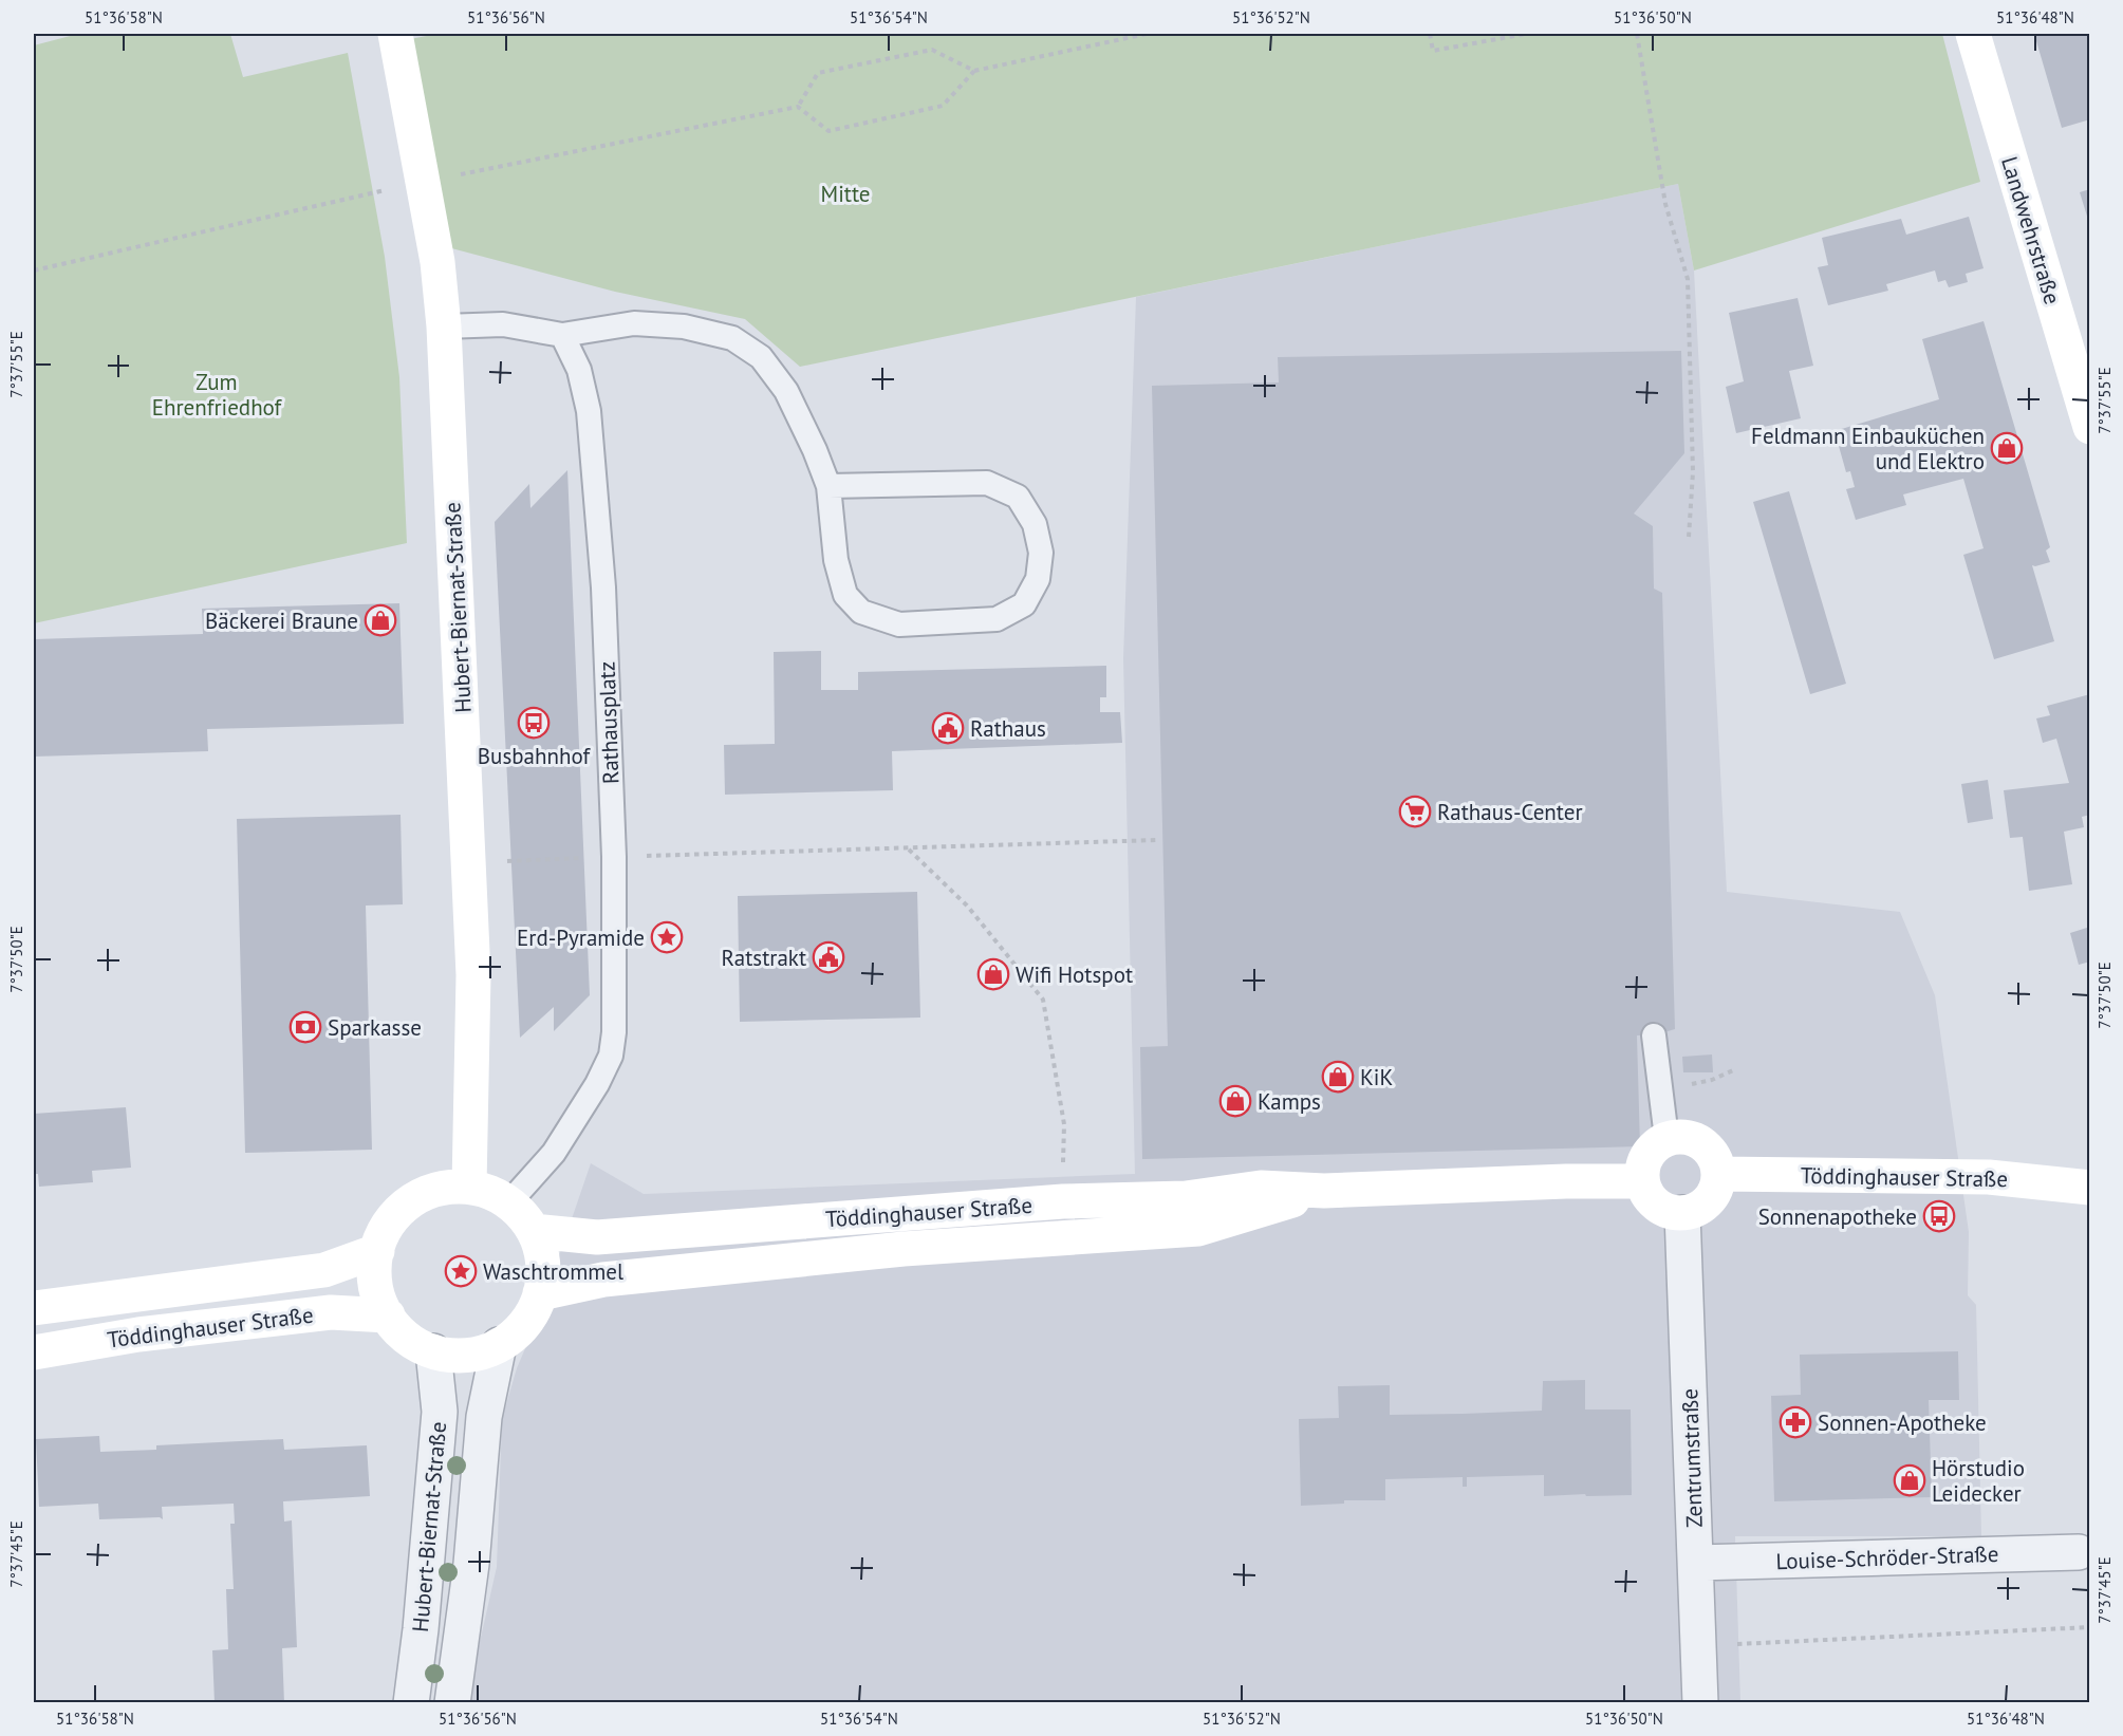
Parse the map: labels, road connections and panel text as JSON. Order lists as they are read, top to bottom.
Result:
{
  "streets": {
    "street": [
      "Landwehrstraße",
      "Hubert-Biernat-Straße",
      "Töddinghauser Straße",
      "Zentrumstraße",
      "Louise-Schröder-Straße"
    ],
    "lane": ["Rathausplatz"]
  },
  "crossings": [
    ["Hubert-Biernat-Straße", "Rathausplatz"],
    ["Hubert-Biernat-Straße", "Töddinghauser Straße"],
    ["Rathausplatz", "Töddinghauser Straße"],
    ["Töddinghauser Straße", "Zentrumstraße"],
    ["Zentrumstraße", "Louise-Schröder-Straße"]
  ],
  "parks": ["Mitte", "Zum Ehrenfriedhof"],
  "places": {
    "shop": [
      "Feldmann Einbauküchen und Elektro",
      "Bäckerei Braune",
      "Wifi Hotspot",
      "KiK",
      "Kamps",
      "Hörstudio Leidecker"
    ],
    "bus stop": ["Busbahnhof", "Sonnenapotheke"],
    "public building": ["Rathaus", "Ratstrakt"],
    "supermarket": ["Rathaus-Center"],
    "place": ["Erd-Pyramide", "Waschtrommel"],
    "bank": ["Sparkasse"],
    "pharmacy": ["Sonnen-Apotheke"]
  },
  "coordinates": [
    "51°36'58\"N",
    "51°36'56\"N",
    "51°36'54\"N",
    "51°36'52\"N",
    "51°36'50\"N",
    "51°36'48\"N",
    "7°37'55\"E",
    "7°37'50\"E",
    "7°37'45\"E"
  ]
}
